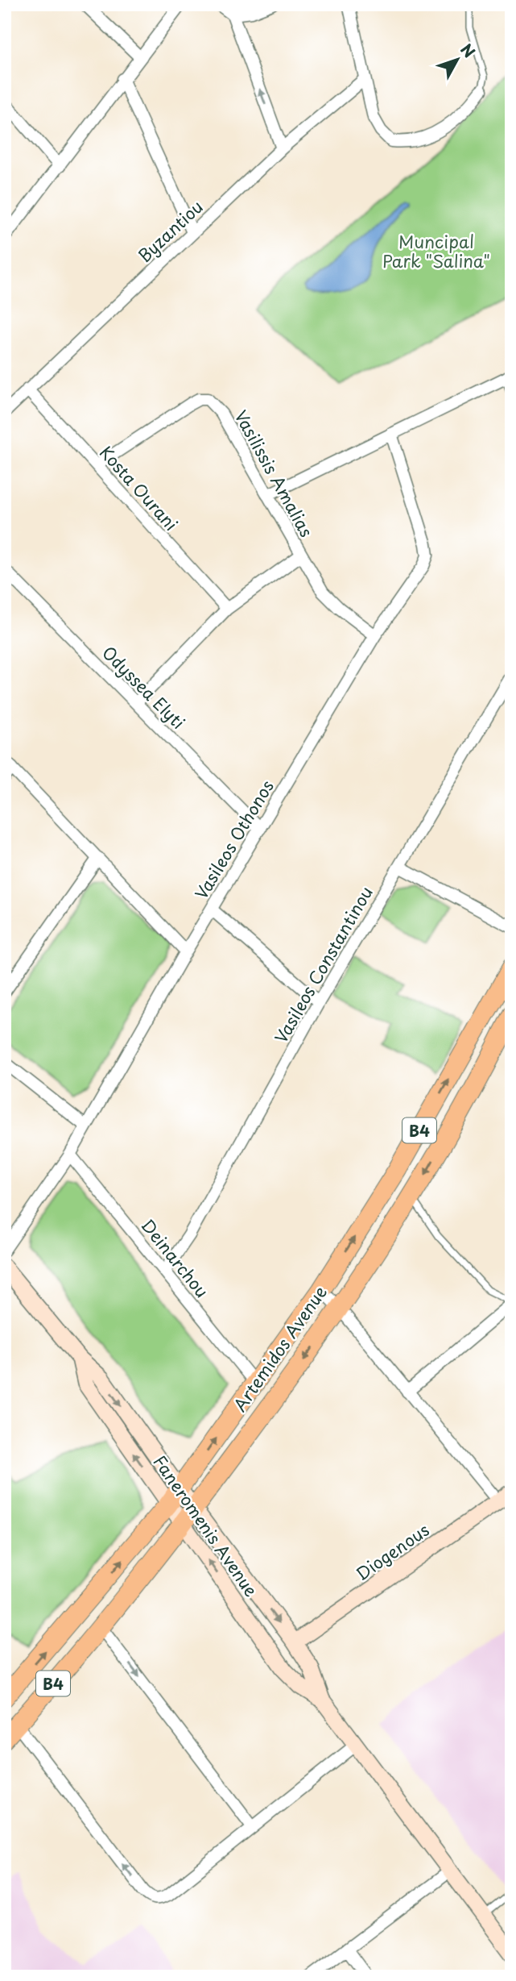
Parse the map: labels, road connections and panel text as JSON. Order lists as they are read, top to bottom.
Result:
{
  "streets": {
    "main road": ["B4", "Artemidos Avenue"],
    "street": [
      "Byzantiou",
      "Vasilissis Amalias",
      "Kosta Ourani",
      "Odyssea Elyti",
      "Vasileos Othonos",
      "Vasileos Constantinou",
      "Deinarchou",
      "Faneromenis Avenue",
      "Diogenous"
    ]
  },
  "crossings": [
    ["Byzantiou", "Kosta Ourani"],
    ["Vasilissis Amalias", "Kosta Ourani"],
    ["Vasilissis Amalias", "Vasileos Othonos"],
    ["Odyssea Elyti", "Vasileos Othonos"],
    ["Vasileos Othonos", "Deinarchou"],
    ["Vasileos Constantinou", "Deinarchou"],
    ["Deinarchou", "Artemidos Avenue"],
    ["Artemidos Avenue", "Faneromenis Avenue"],
    ["Faneromenis Avenue", "Diogenous"]
  ],
  "parks": ["Muncipal Park \"Salina\""],
  "north": "top right"
}
